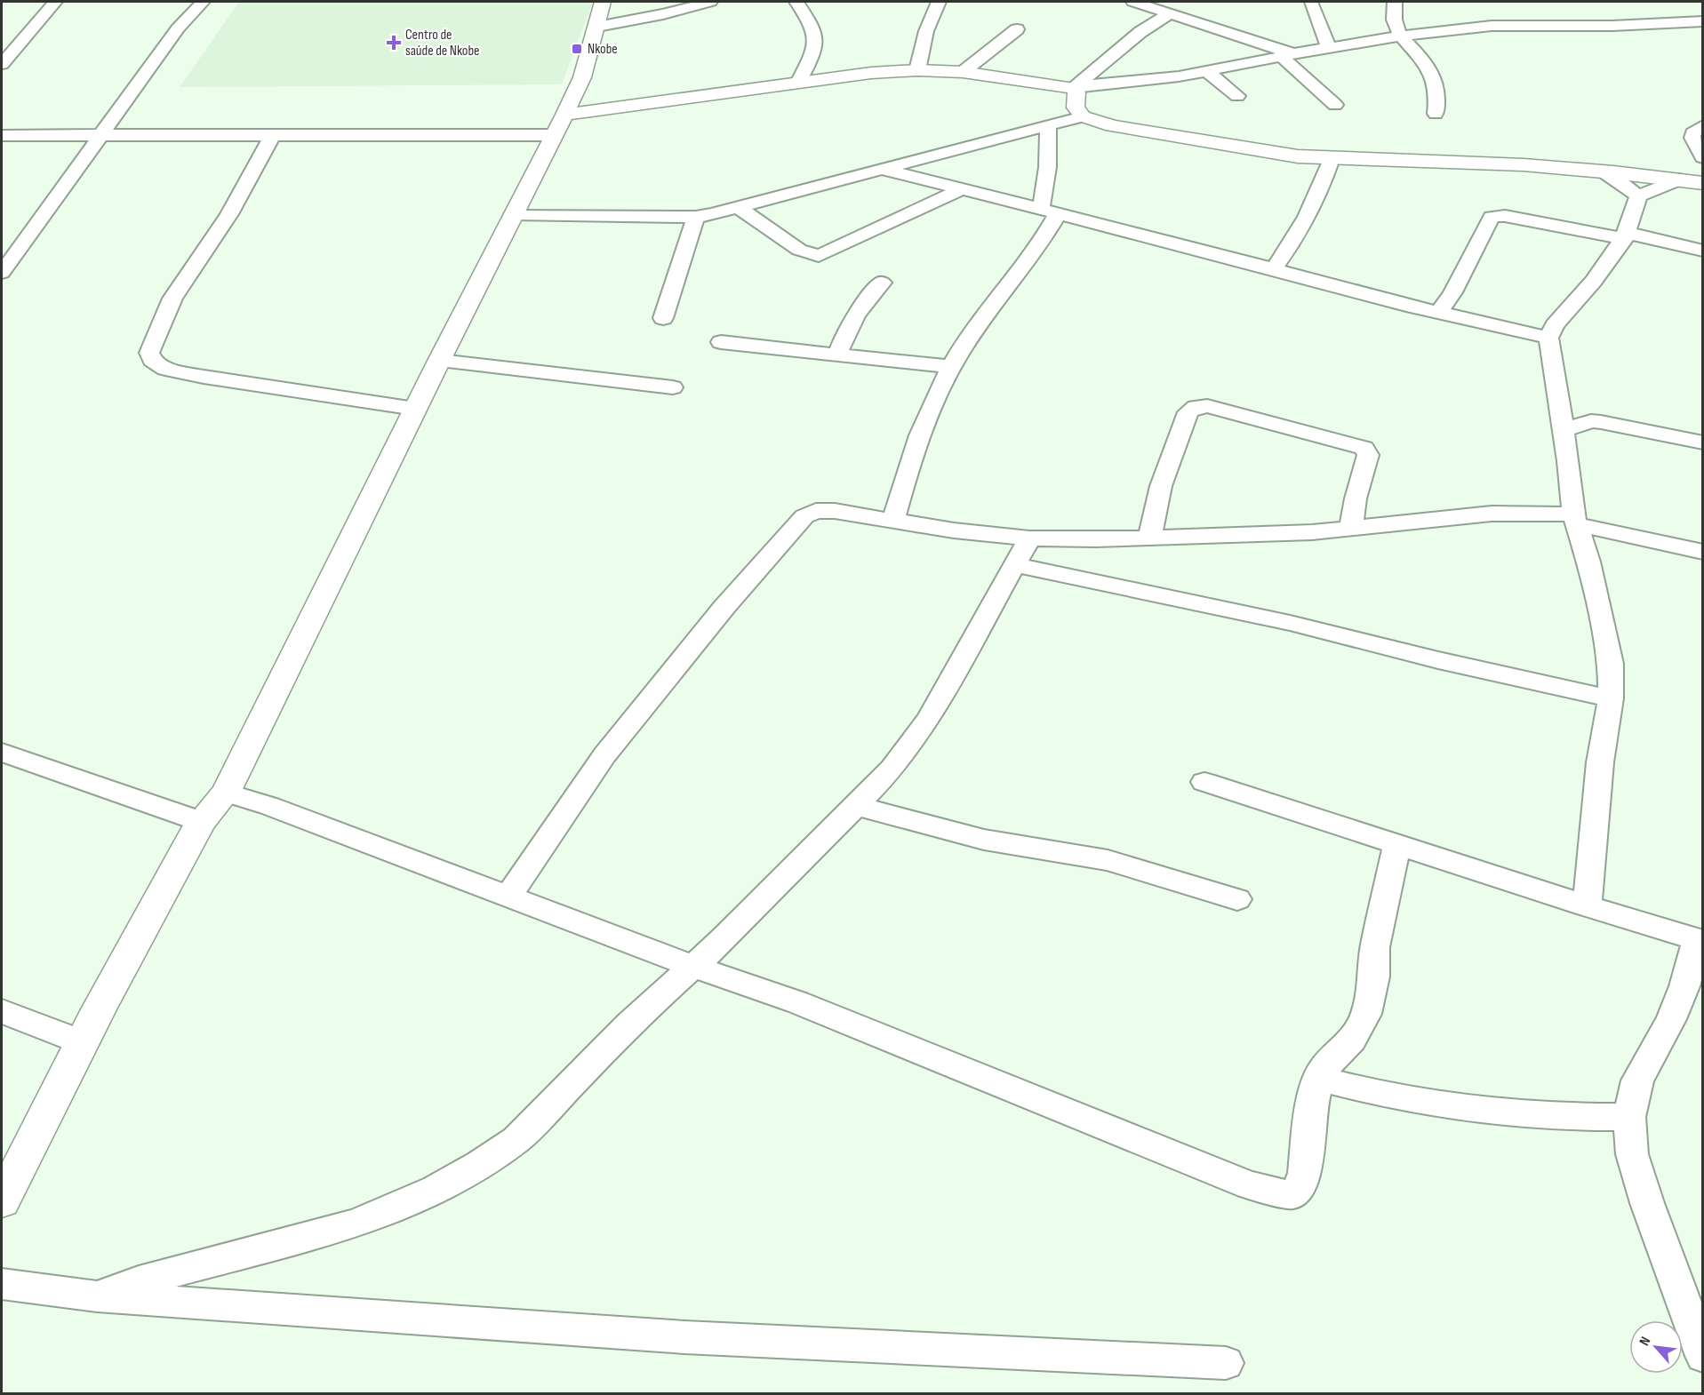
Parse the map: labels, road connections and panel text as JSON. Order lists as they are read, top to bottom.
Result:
{
  "places": {
    "health": ["Centro de saúde de Nkobe"],
    "transit": ["Nkobe"]
  },
  "north": "top left"
}
